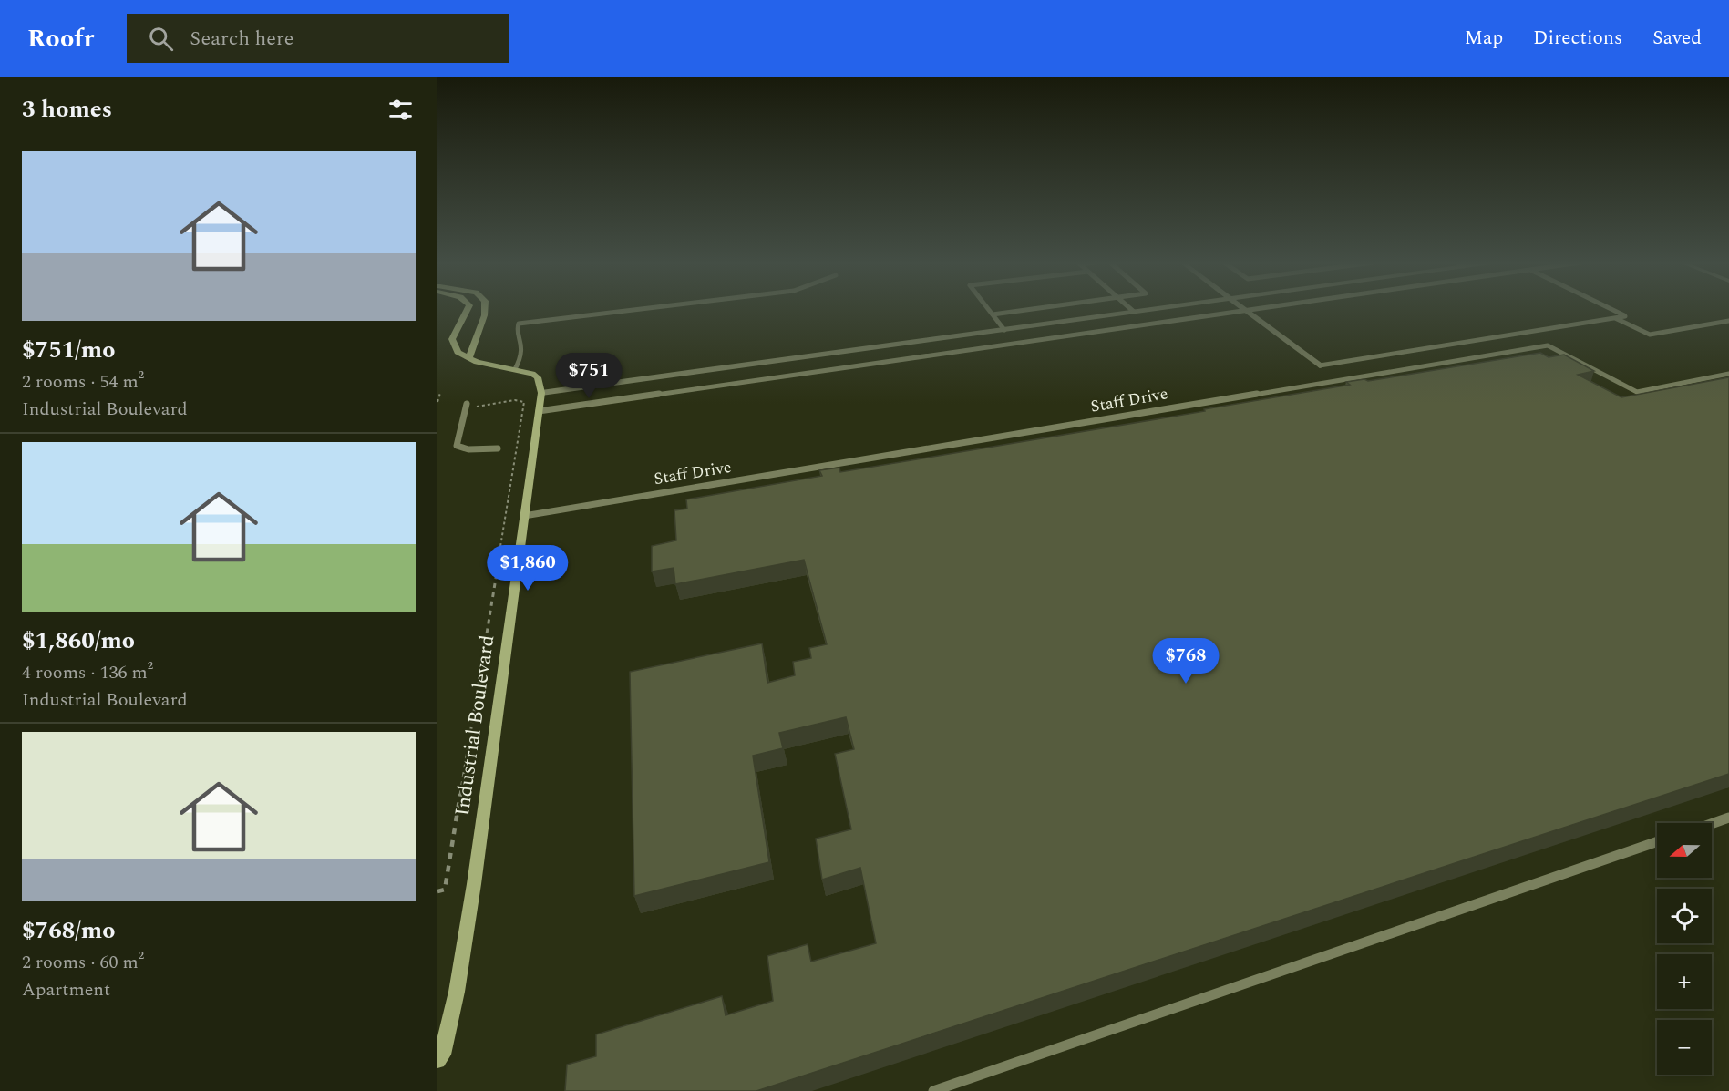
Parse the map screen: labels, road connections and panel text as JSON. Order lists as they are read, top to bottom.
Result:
{
  "streets": {
    "main road": ["Industrial Boulevard"],
    "lane": ["Staff Drive"]
  },
  "crossings": [
    ["Staff Drive", "Industrial Boulevard"]
  ],
  "north": "left",
  "page": {
    "header": "Roofr",
    "search": "Search here",
    "nav": ["Map", "Directions", "Saved"],
    "heading": "3 homes",
    "list": [
      {
        "name": "$751/mo",
        "note": "2 rooms · 54 m² · Industrial Boulevard"
      },
      {
        "name": "$1,860/mo",
        "note": "4 rooms · 136 m² · Industrial Boulevard"
      },
      {
        "name": "$768/mo",
        "note": "2 rooms · 60 m² · Apartment"
      }
    ],
    "price": ["$751", "$1,860", "$768"],
    "map_buttons": ["+", "−"]
  }
}
